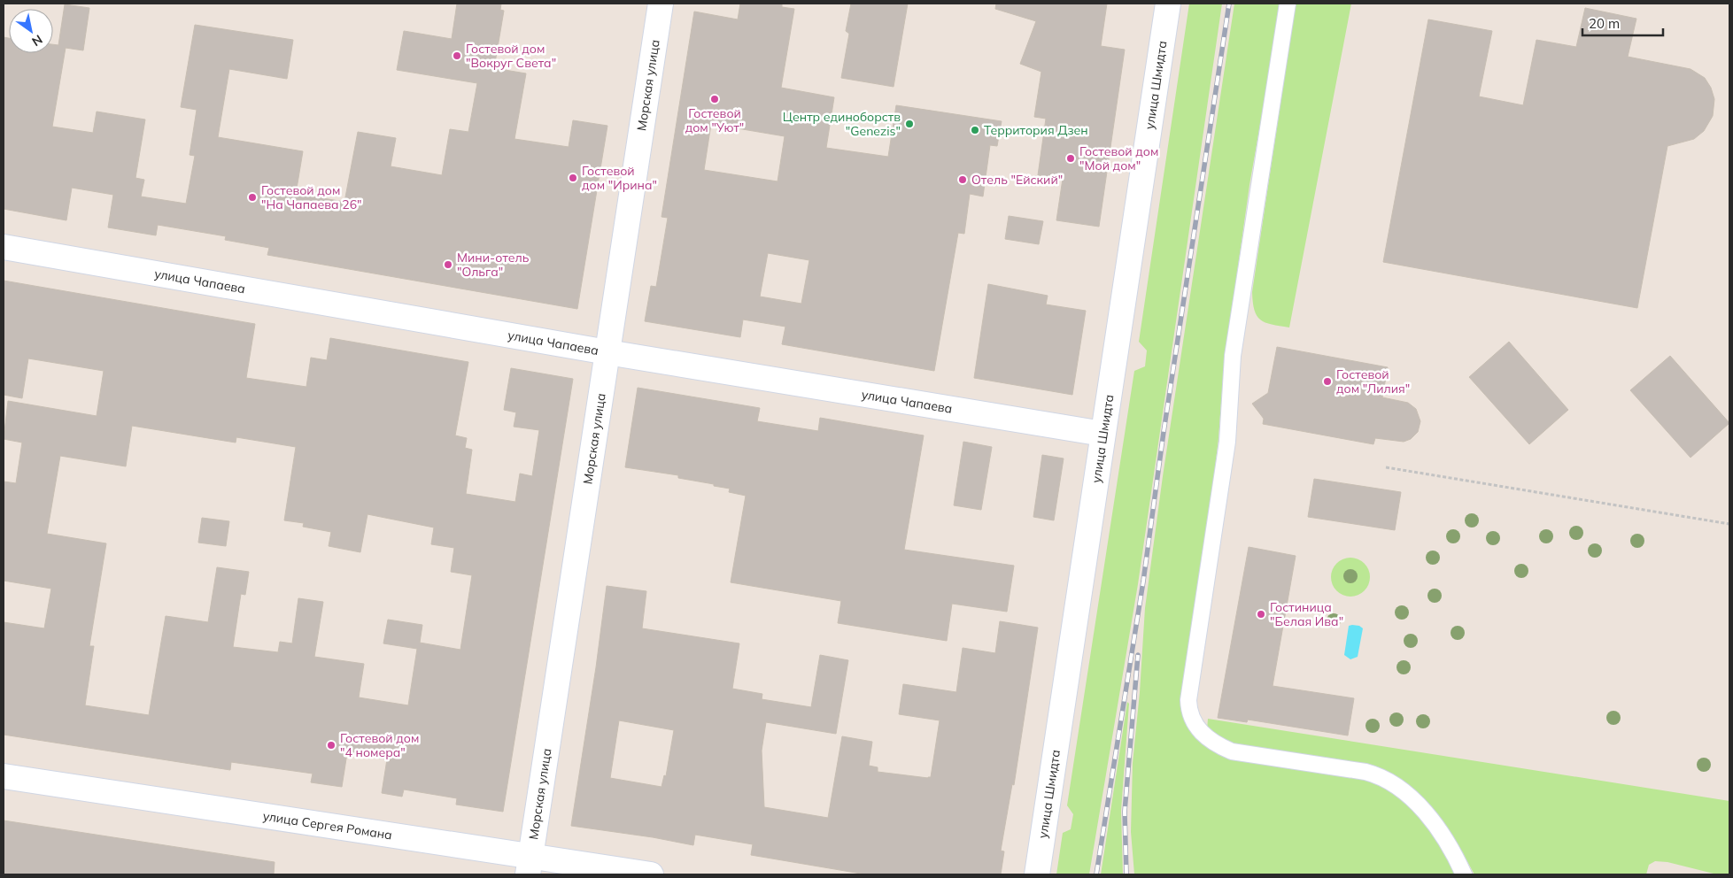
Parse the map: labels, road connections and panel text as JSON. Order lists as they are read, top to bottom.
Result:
{
  "streets": {
    "street": [
      "улица Шмидта",
      "Морская улица",
      "улица Чапаева",
      "улица Сергея Романа"
    ]
  },
  "crossings": [
    ["улица Шмидта", "улица Чапаева"],
    ["Морская улица", "улица Чапаева"],
    ["Морская улица", "улица Сергея Романа"]
  ],
  "places": [
    "Гостевой дом \"Вокруг Света\"",
    "Гостевой дом \"Уют\"",
    "Центр единоборств \"Genezis\"",
    "Территория Дзен",
    "Гостевой дом \"Мой дом\"",
    "Гостевой дом \"Ирина\"",
    "Отель \"Ейский\"",
    "Гостевой дом \"На Чапаева 26\"",
    "Мини-отель \"Ольга\"",
    "Гостевой дом \"Лилия\"",
    "Гостиница \"Белая Ива\"",
    "Гостевой дом \"4 номера\""
  ],
  "scale_bar": "20 m",
  "north": "bottom right"
}
